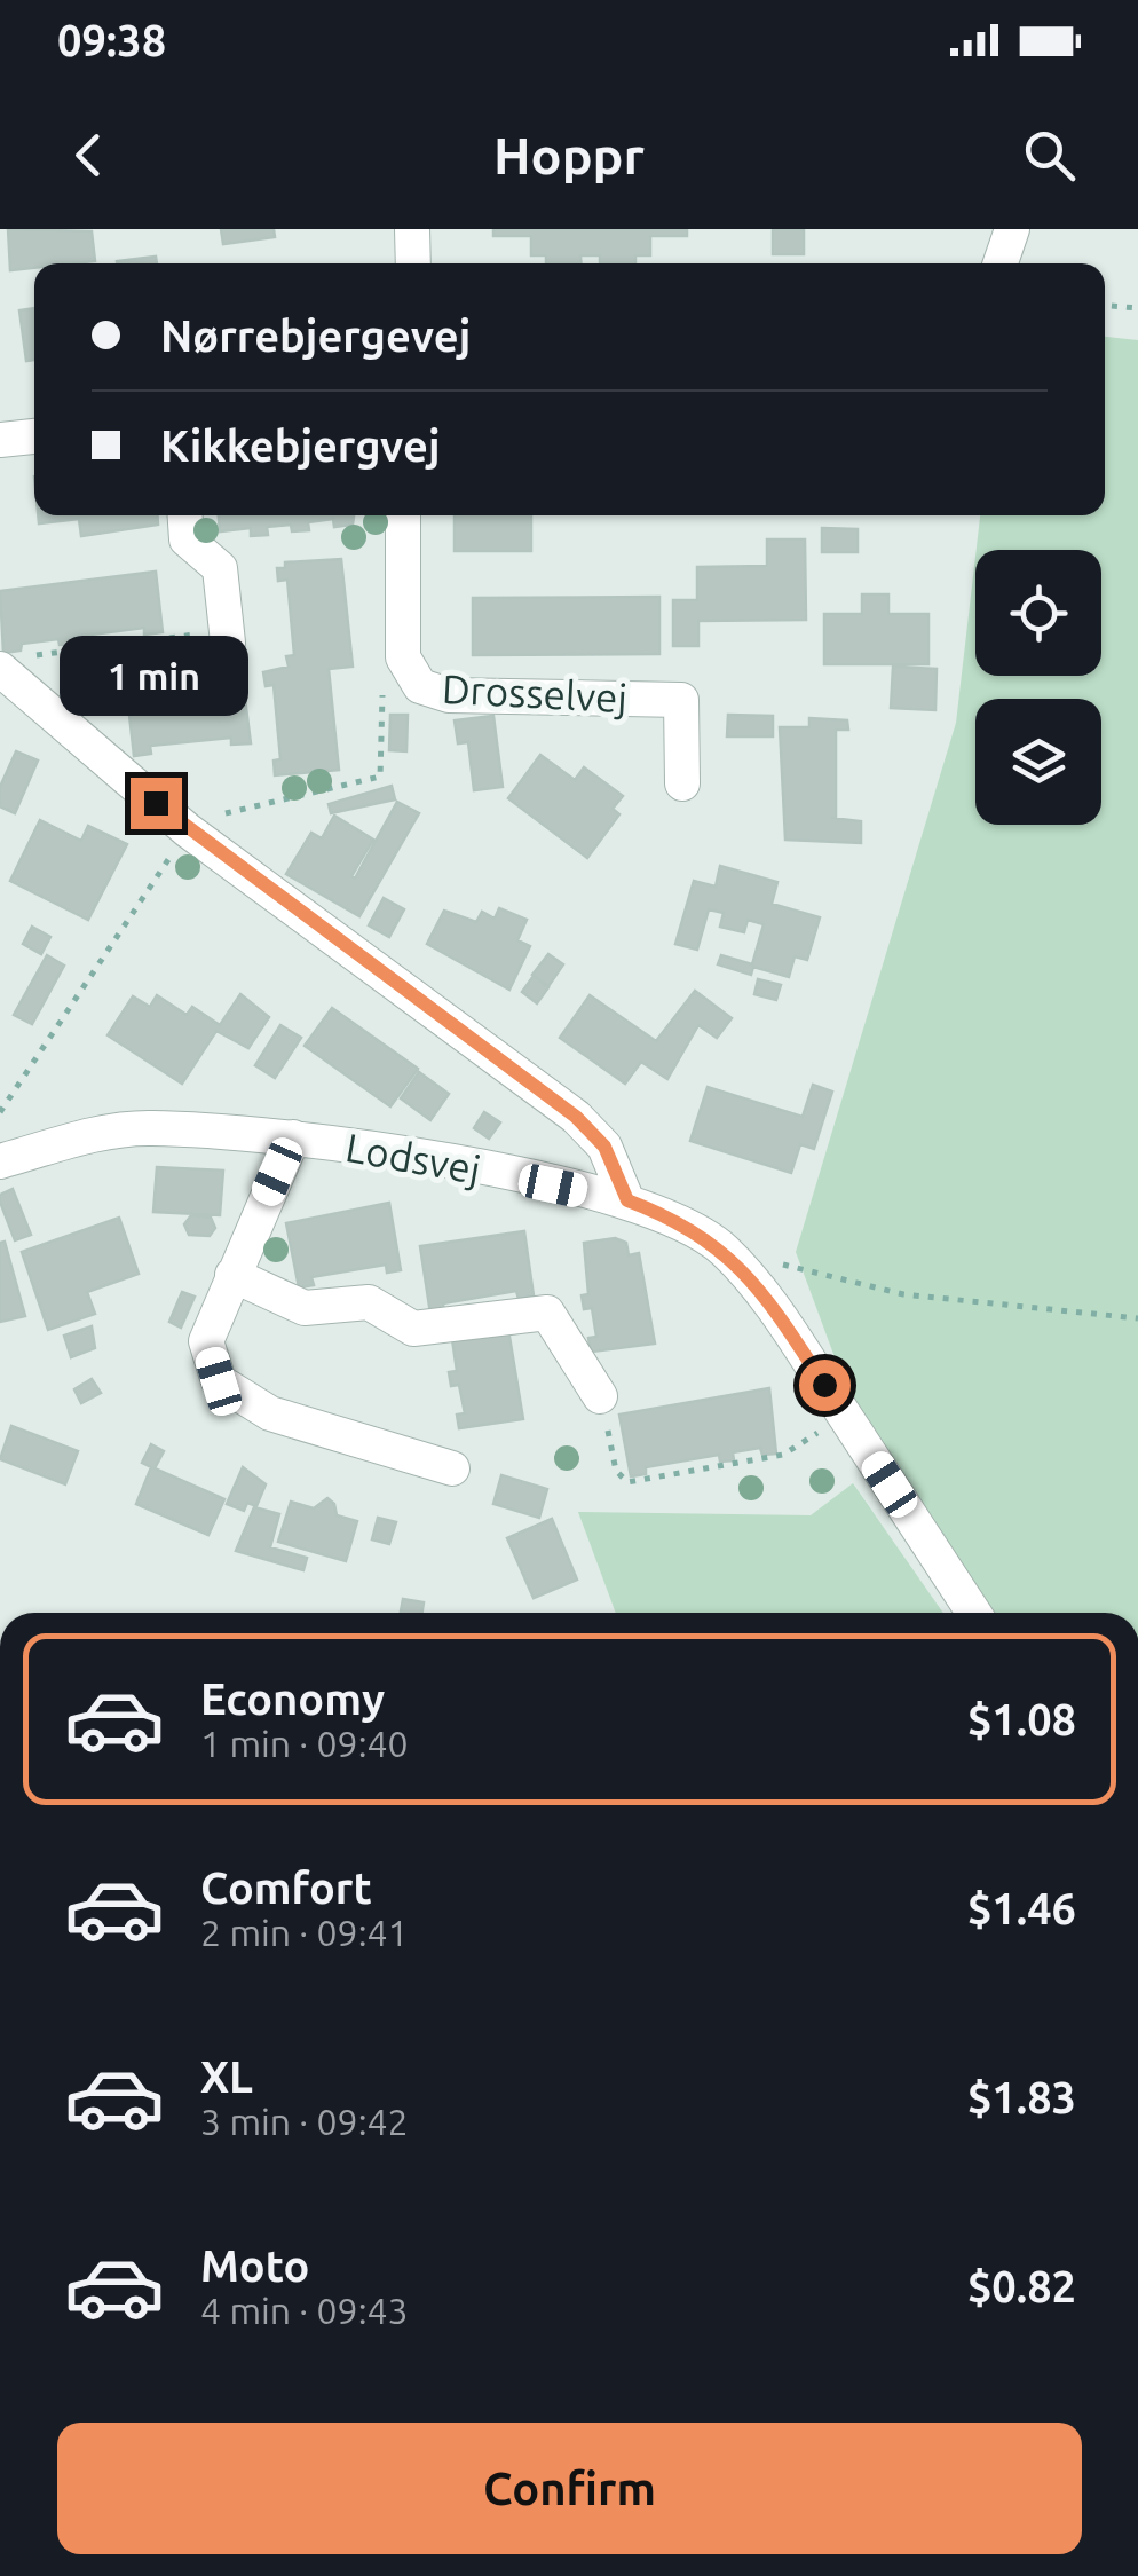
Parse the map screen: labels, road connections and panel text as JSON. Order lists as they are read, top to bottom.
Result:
{
  "streets": {
    "street": ["Drosselvej", "Lodsvej"]
  },
  "page": {
    "status": "09:38",
    "header": "Hoppr",
    "banner": ["Nørrebjergevej", "Kikkebjergvej"],
    "bubble": "1 min",
    "list": [
      {
        "name": "Economy",
        "note": "1 min · 09:40",
        "value": "$1.08"
      },
      {
        "name": "Comfort",
        "note": "2 min · 09:41",
        "value": "$1.46"
      },
      {
        "name": "XL",
        "note": "3 min · 09:42",
        "value": "$1.83"
      },
      {
        "name": "Moto",
        "note": "4 min · 09:43",
        "value": "$0.82"
      }
    ],
    "buttons": "Confirm"
  }
}
